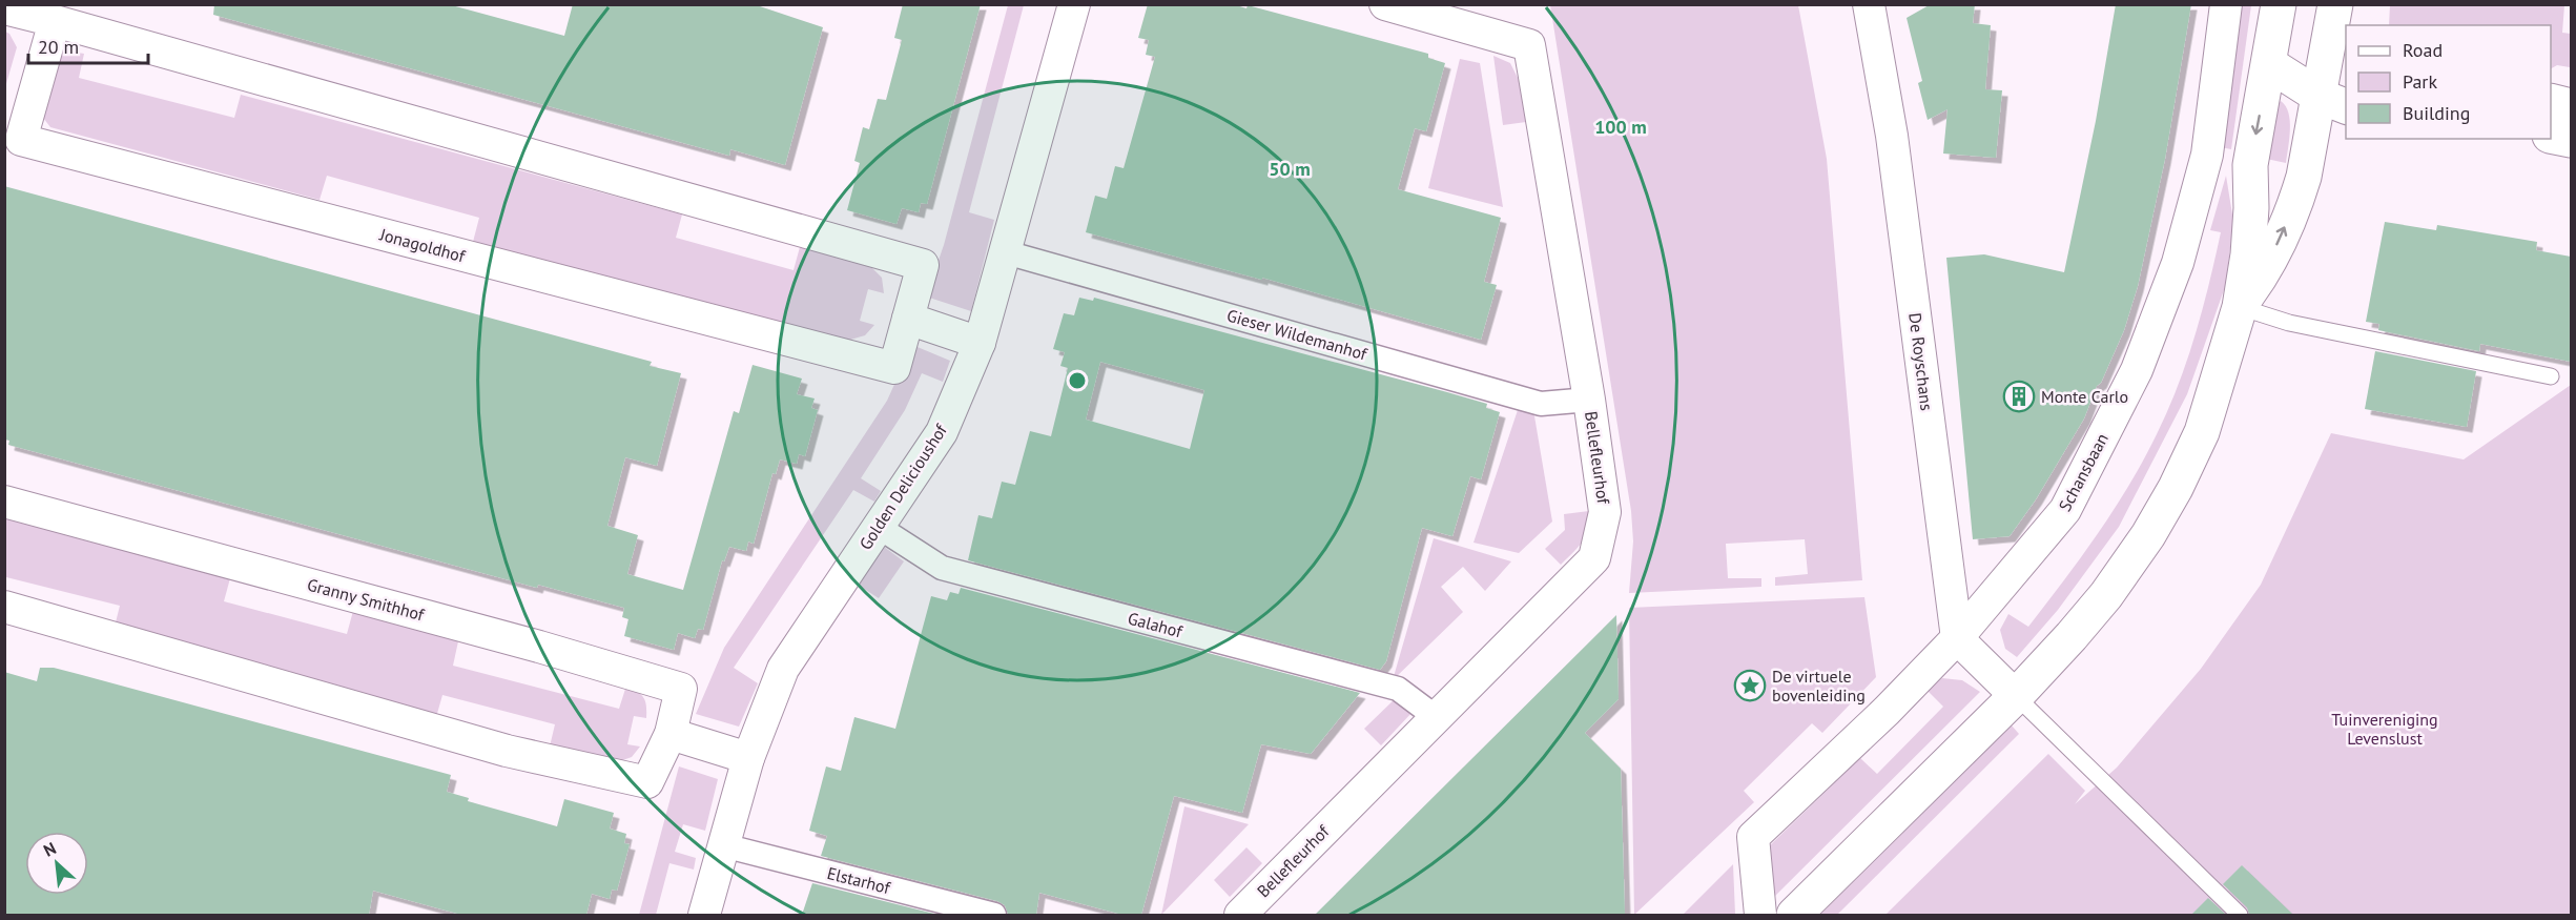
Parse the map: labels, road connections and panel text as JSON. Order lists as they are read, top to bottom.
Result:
{
  "streets": {
    "street": [
      "Jonagoldhof",
      "Gieser Wildemanhof",
      "De Royschans",
      "Bellefleurhof",
      "Schansbaan",
      "Golden Delicioushof",
      "Granny Smithhof",
      "Galahof",
      "Elstarhof"
    ]
  },
  "crossings": [
    ["Gieser Wildemanhof", "Bellefleurhof"],
    ["Gieser Wildemanhof", "Golden Delicioushof"],
    ["De Royschans", "Schansbaan"],
    ["Bellefleurhof", "Galahof"],
    ["Golden Delicioushof", "Galahof"],
    ["Golden Delicioushof", "Elstarhof"]
  ],
  "parks": ["Tuinvereniging Levenslust"],
  "places": {
    "building": ["Monte Carlo"],
    "place": ["De virtuele bovenleiding"]
  },
  "legend": ["Road", "Park", "Building"],
  "scale_bar": "20 m",
  "north": "top left",
  "rings": ["100 m", "50 m"]
}
